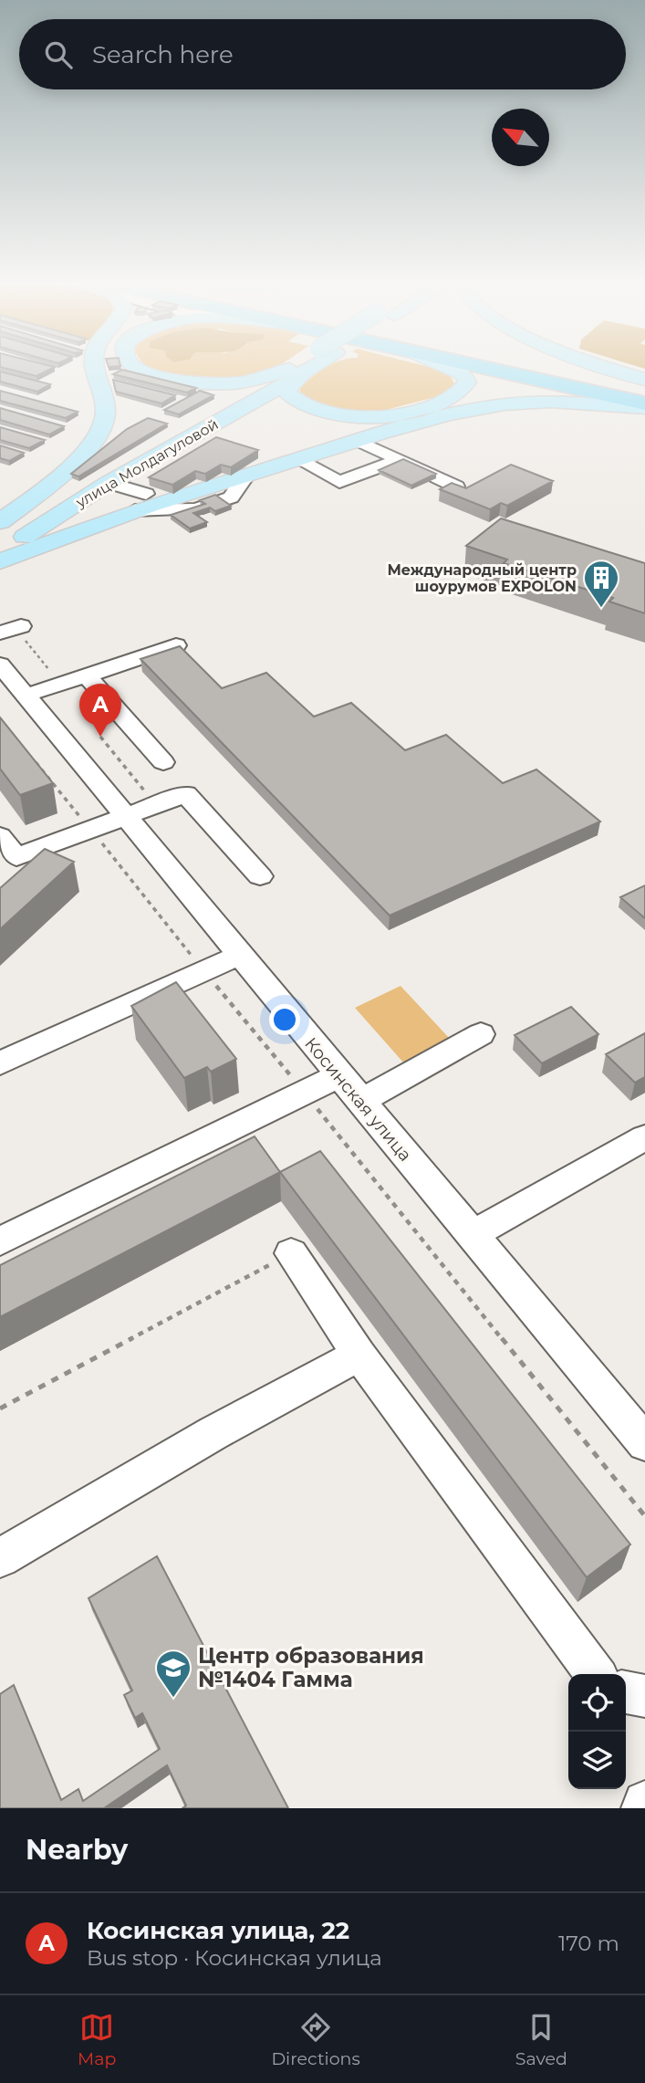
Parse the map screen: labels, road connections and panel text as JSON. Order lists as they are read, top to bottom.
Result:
{
  "streets": {
    "main road": ["улица Молдагуловой"],
    "street": ["Косинская улица"]
  },
  "places": {
    "building": ["Международный центр шоурумов EXPOLON"],
    "school or university": ["Центр образования №1404 Гамма"]
  },
  "north": "top left",
  "page": {
    "search": "Search here",
    "pins": "A",
    "heading": "Nearby",
    "list": [
      {
        "mark": "A",
        "name": "Косинская улица, 22",
        "note": "Bus stop · Косинская улица",
        "value": "170 m"
      }
    ],
    "nav": ["Map", "Directions", "Saved"]
  }
}
